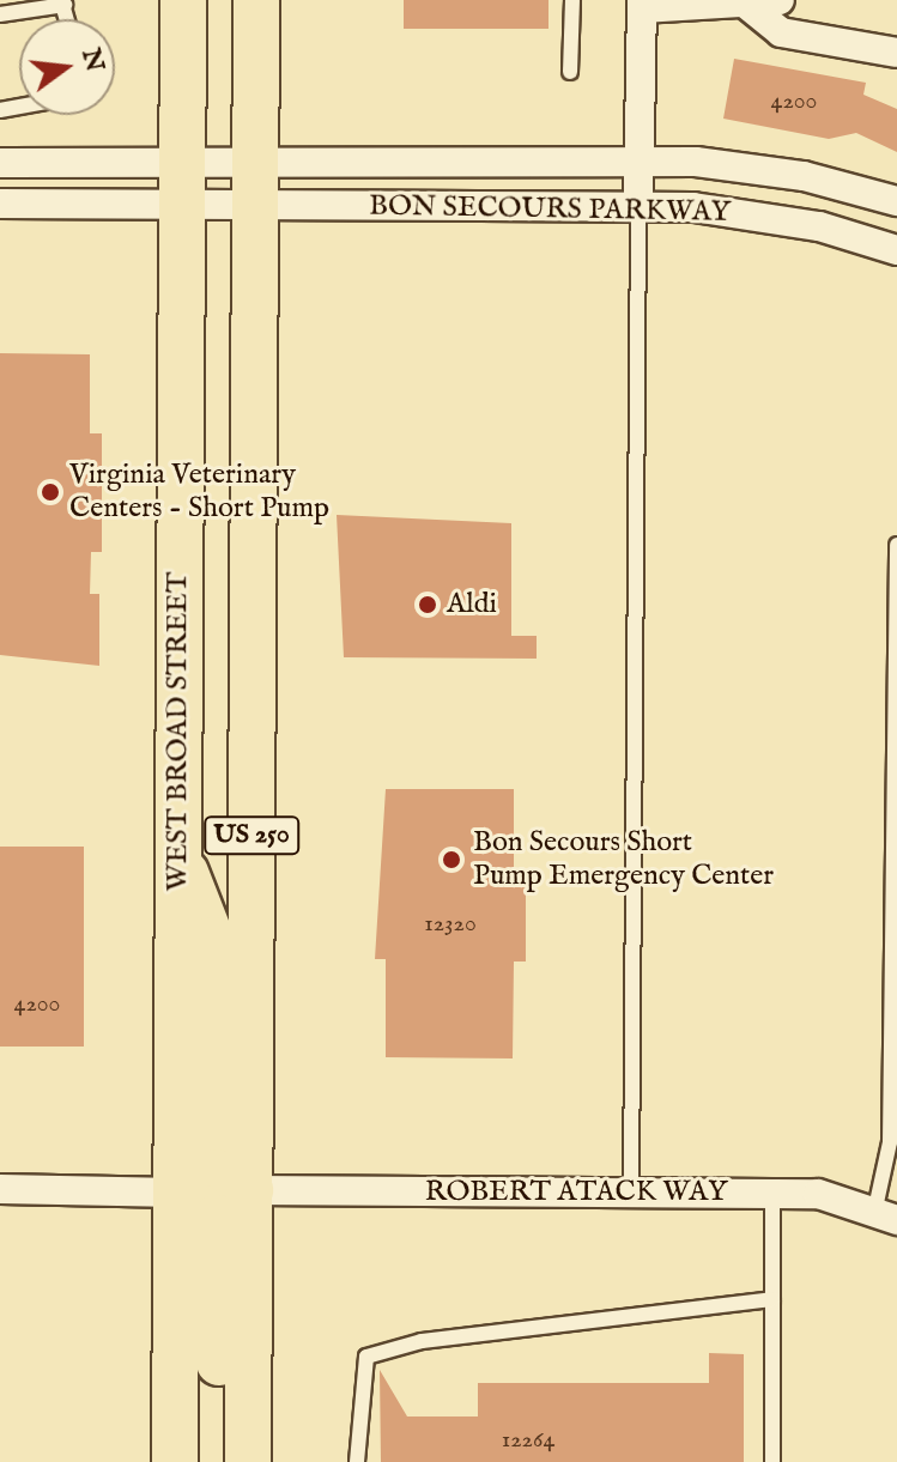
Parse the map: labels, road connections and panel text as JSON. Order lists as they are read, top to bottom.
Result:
{
  "streets": {
    "main road": ["WEST BROAD STREET", "US 250"],
    "street": ["BON SECOURS PARKWAY", "ROBERT ATACK WAY"]
  },
  "crossings": [
    ["BON SECOURS PARKWAY", "WEST BROAD STREET"],
    ["BON SECOURS PARKWAY", "US 250"],
    ["US 250", "ROBERT ATACK WAY"]
  ],
  "places": ["Virginia Veterinary Centers - Short Pump", "Aldi", "Bon Secours Short Pump Emergency Center"],
  "house_numbers": [
    "4200",
    "12320",
    "4200",
    "12264"
  ],
  "north": "right"
}
